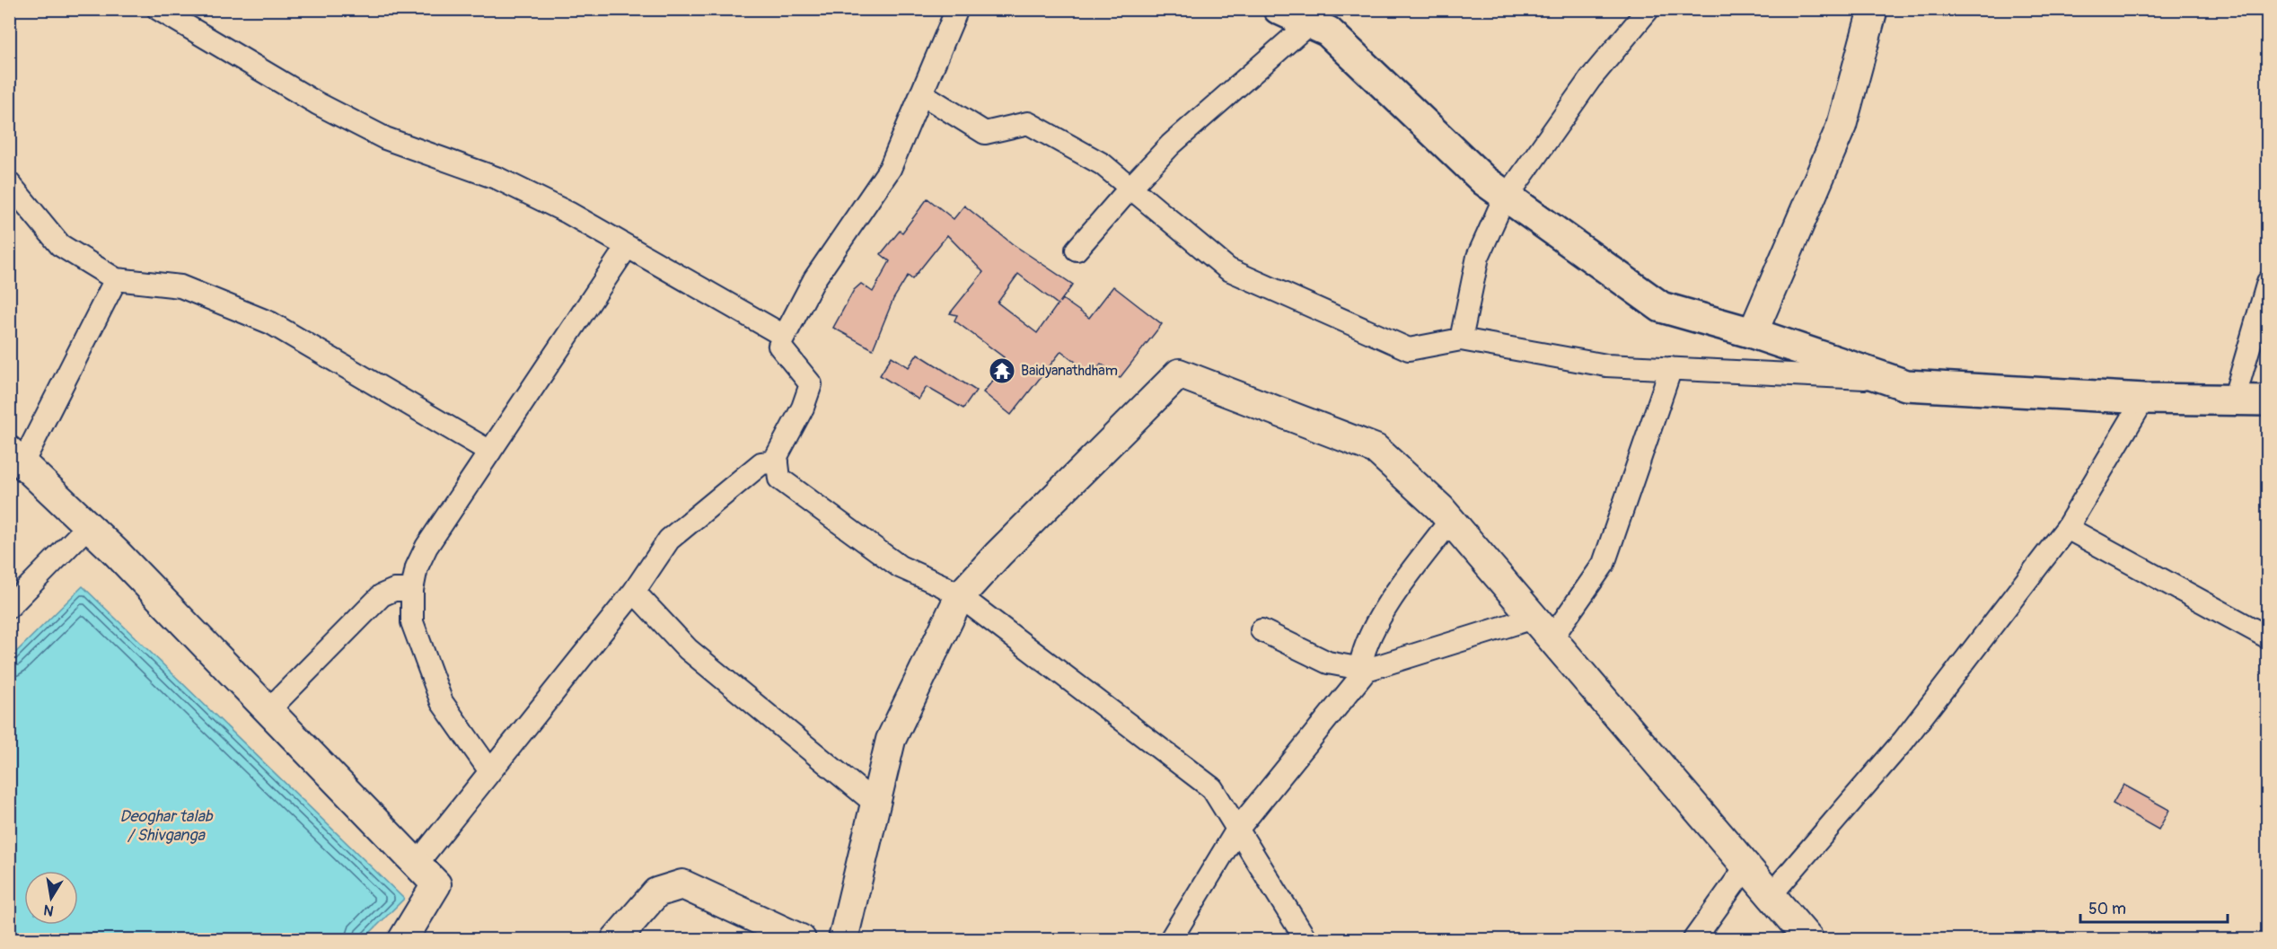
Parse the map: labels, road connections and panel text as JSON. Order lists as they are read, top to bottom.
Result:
{
  "water": ["Deoghar talab / Shivganga"],
  "places": {
    "temple": ["Baidyanathdham"]
  },
  "scale_bar": "50 m",
  "north": "bottom"
}
